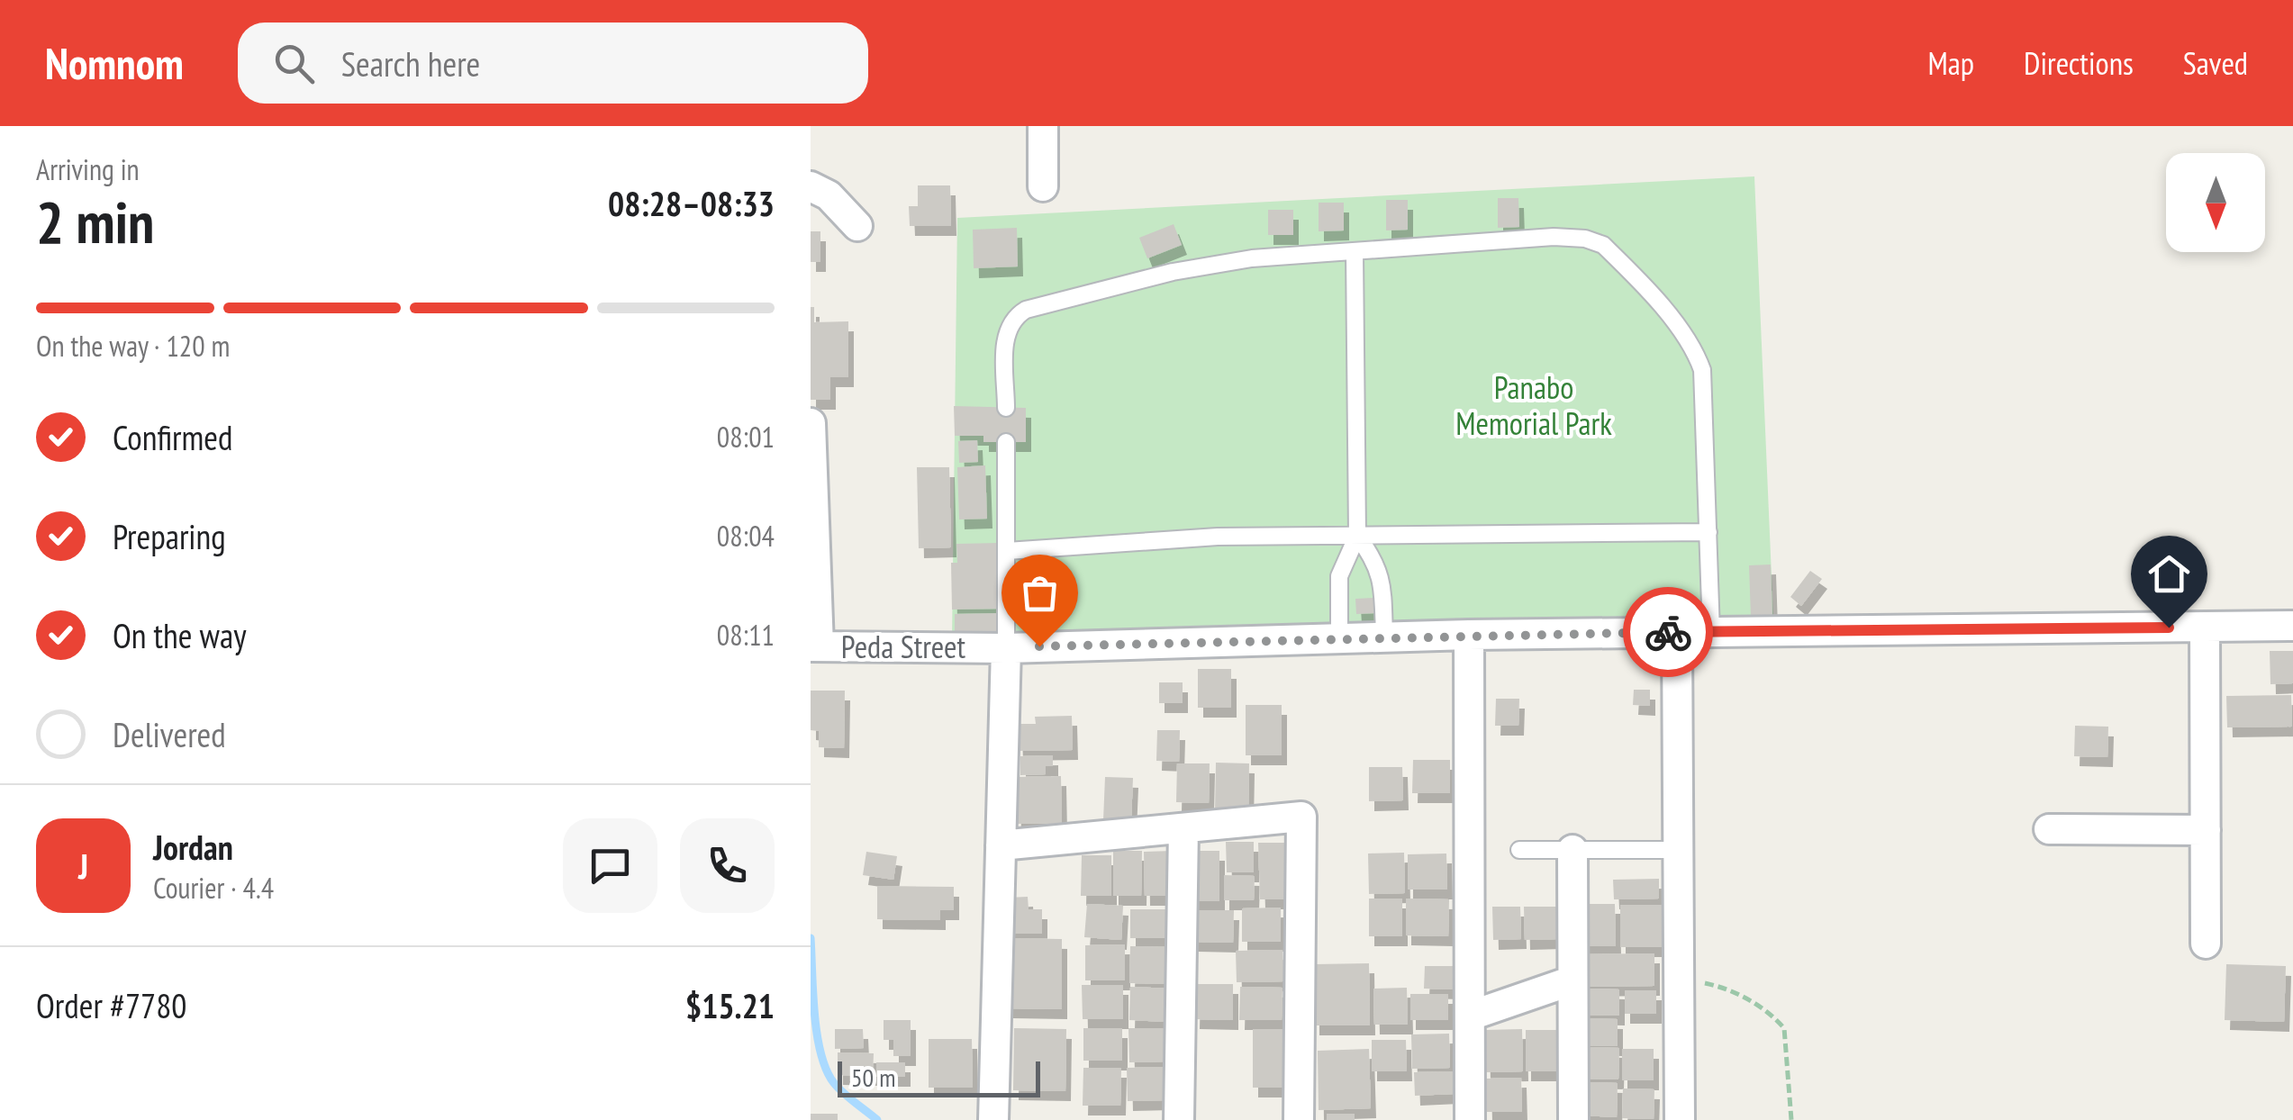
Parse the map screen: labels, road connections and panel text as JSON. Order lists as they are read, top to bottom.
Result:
{
  "streets": {
    "street": ["Peda Street"]
  },
  "parks": ["Panabo Memorial Park"],
  "scale_bar": "50 m",
  "north": "bottom",
  "page": {
    "header": "Nomnom",
    "search": "Search here",
    "nav": ["Map", "Directions", "Saved"],
    "heading": ["2 min", "Arriving in", "08:28–08:33"],
    "panel": [
      "Jordan",
      "Courier · 4.4",
      "Order #7780",
      "$15.21"
    ],
    "bar": "On the way · 120 m",
    "list": [
      ["Confirmed", "08:01"],
      ["Preparing", "08:04"],
      ["On the way", "08:11"],
      "Delivered"
    ],
    "round": "J",
    "scale": "50 m"
  }
}
